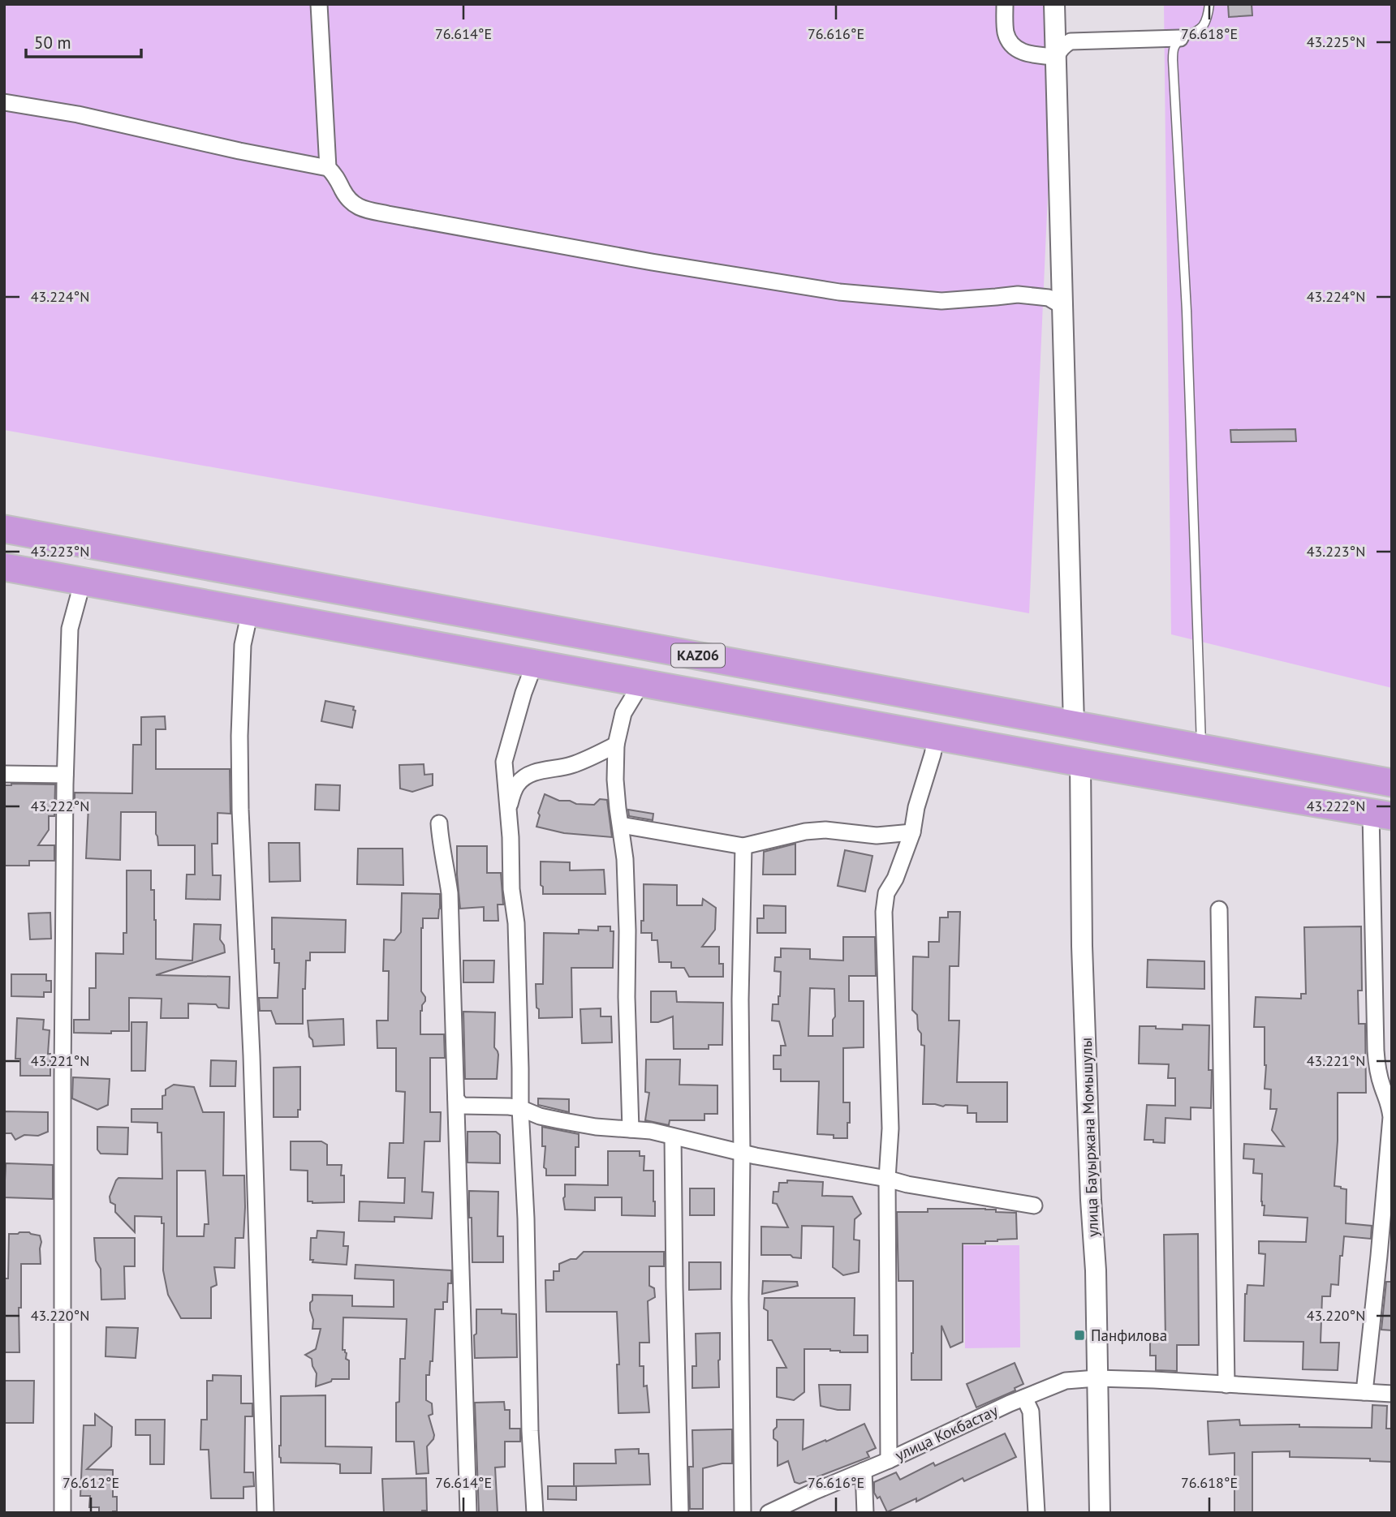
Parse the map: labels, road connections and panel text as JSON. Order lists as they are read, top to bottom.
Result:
{
  "streets": {
    "highway": ["KАZ06"],
    "street": ["улица Бауыржана Момышулы", "улица Кокбастау"]
  },
  "crossings": [
    ["KАZ06", "улица Бауыржана Момышулы"],
    ["улица Бауыржана Момышулы", "улица Кокбастау"]
  ],
  "places": {
    "transit": ["Панфилова"]
  },
  "scale_bar": "50 m",
  "coordinates": [
    "76.614°E",
    "76.616°E",
    "76.618°E",
    "43.225°N",
    "43.224°N",
    "43.223°N",
    "43.222°N",
    "43.221°N",
    "43.220°N",
    "76.612°E"
  ]
}
